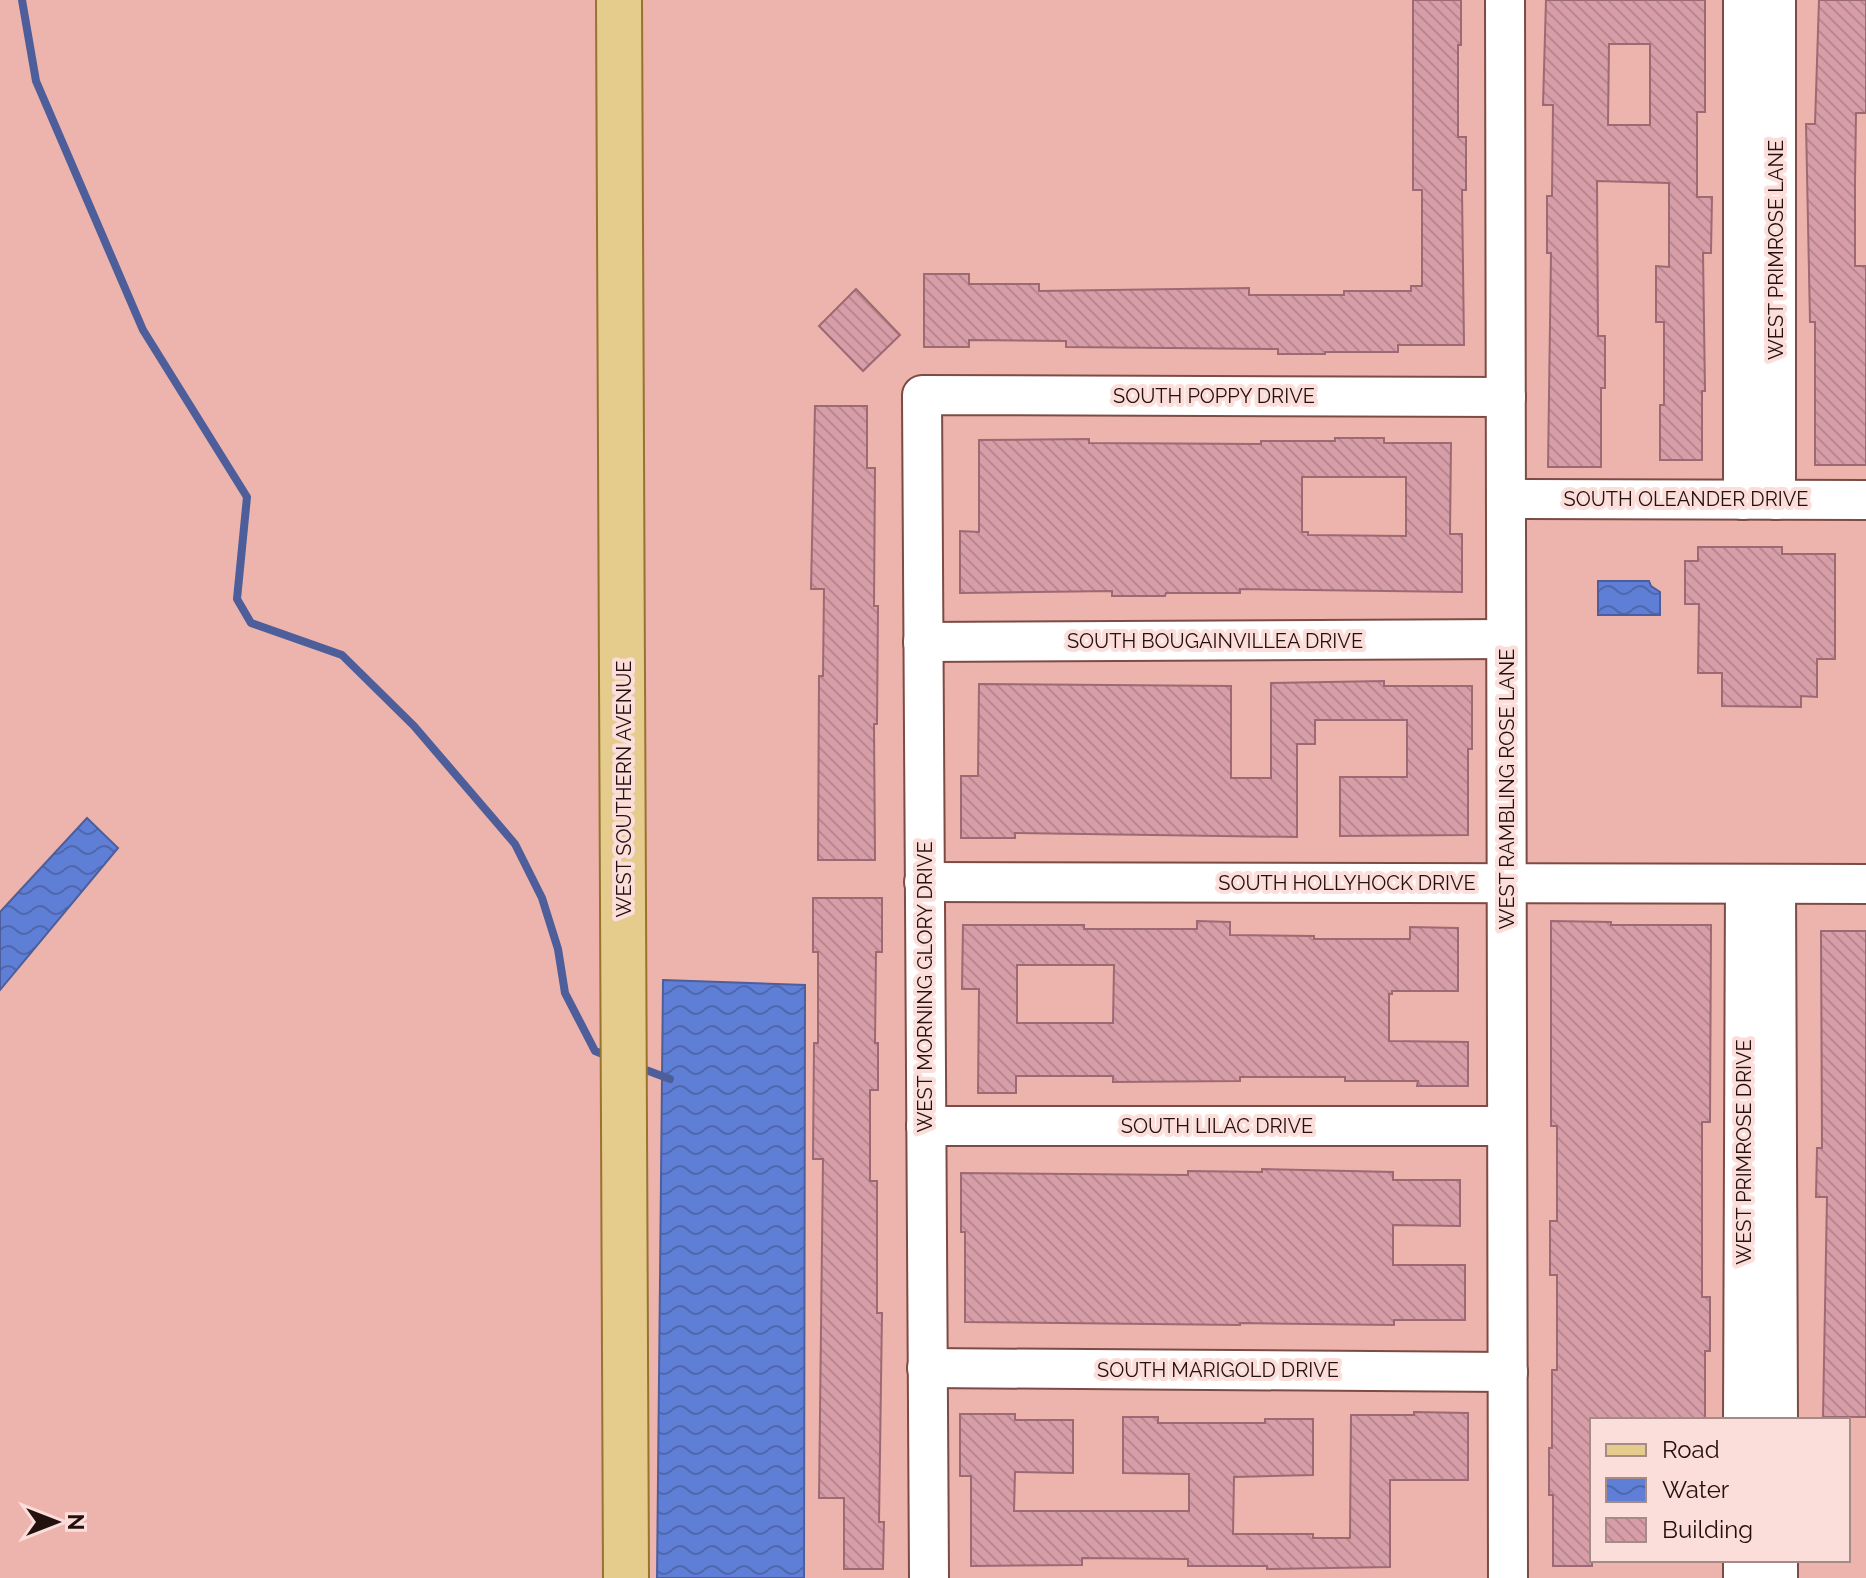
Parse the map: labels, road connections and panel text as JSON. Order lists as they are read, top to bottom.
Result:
{
  "streets": {
    "main road": ["WEST SOUTHERN AVENUE"],
    "street": [
      "WEST PRIMROSE LANE",
      "SOUTH POPPY DRIVE",
      "SOUTH OLEANDER DRIVE",
      "SOUTH BOUGAINVILLEA DRIVE",
      "WEST RAMBLING ROSE LANE",
      "SOUTH HOLLYHOCK DRIVE",
      "WEST MORNING GLORY DRIVE",
      "SOUTH LILAC DRIVE",
      "WEST PRIMROSE DRIVE",
      "SOUTH MARIGOLD DRIVE"
    ]
  },
  "crossings": [
    ["WEST PRIMROSE LANE", "SOUTH OLEANDER DRIVE"],
    ["SOUTH POPPY DRIVE", "WEST RAMBLING ROSE LANE"],
    ["SOUTH POPPY DRIVE", "WEST MORNING GLORY DRIVE"],
    ["SOUTH OLEANDER DRIVE", "WEST RAMBLING ROSE LANE"],
    ["SOUTH BOUGAINVILLEA DRIVE", "WEST RAMBLING ROSE LANE"],
    ["SOUTH BOUGAINVILLEA DRIVE", "WEST MORNING GLORY DRIVE"],
    ["WEST RAMBLING ROSE LANE", "SOUTH HOLLYHOCK DRIVE"],
    ["WEST RAMBLING ROSE LANE", "SOUTH LILAC DRIVE"],
    ["WEST RAMBLING ROSE LANE", "SOUTH MARIGOLD DRIVE"],
    ["SOUTH HOLLYHOCK DRIVE", "WEST MORNING GLORY DRIVE"],
    ["SOUTH HOLLYHOCK DRIVE", "WEST PRIMROSE DRIVE"],
    ["WEST MORNING GLORY DRIVE", "SOUTH LILAC DRIVE"],
    ["WEST MORNING GLORY DRIVE", "SOUTH MARIGOLD DRIVE"]
  ],
  "legend": ["Road", "Water", "Building"],
  "north": "right"
}
